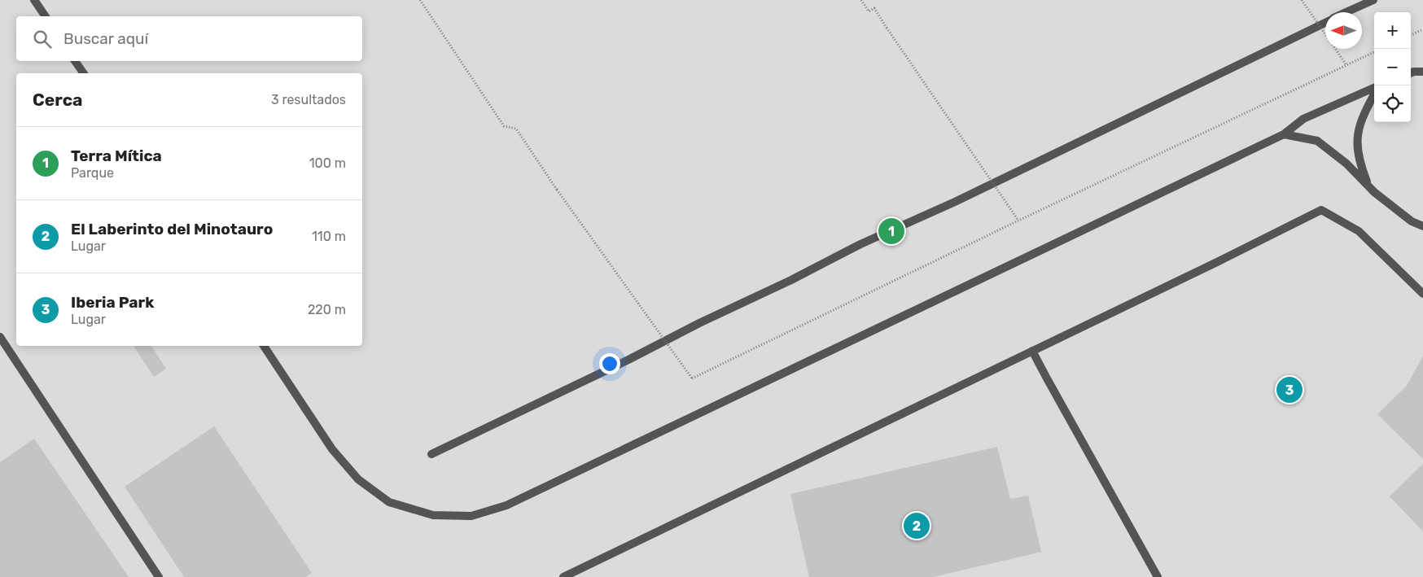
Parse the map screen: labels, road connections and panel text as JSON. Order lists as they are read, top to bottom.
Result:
{
  "north": "left",
  "page": {
    "map_buttons": ["+", "−"],
    "search": "Buscar aquí",
    "heading": ["Cerca", "3 resultados"],
    "list": [
      {
        "mark": "1",
        "name": "Terra Mítica",
        "note": "Parque",
        "value": "100 m"
      },
      {
        "mark": "2",
        "name": "El Laberinto del Minotauro",
        "note": "Lugar",
        "value": "110 m"
      },
      {
        "mark": "3",
        "name": "Iberia Park",
        "note": "Lugar",
        "value": "220 m"
      }
    ],
    "pins": ["1", "3", "2"]
  }
}
